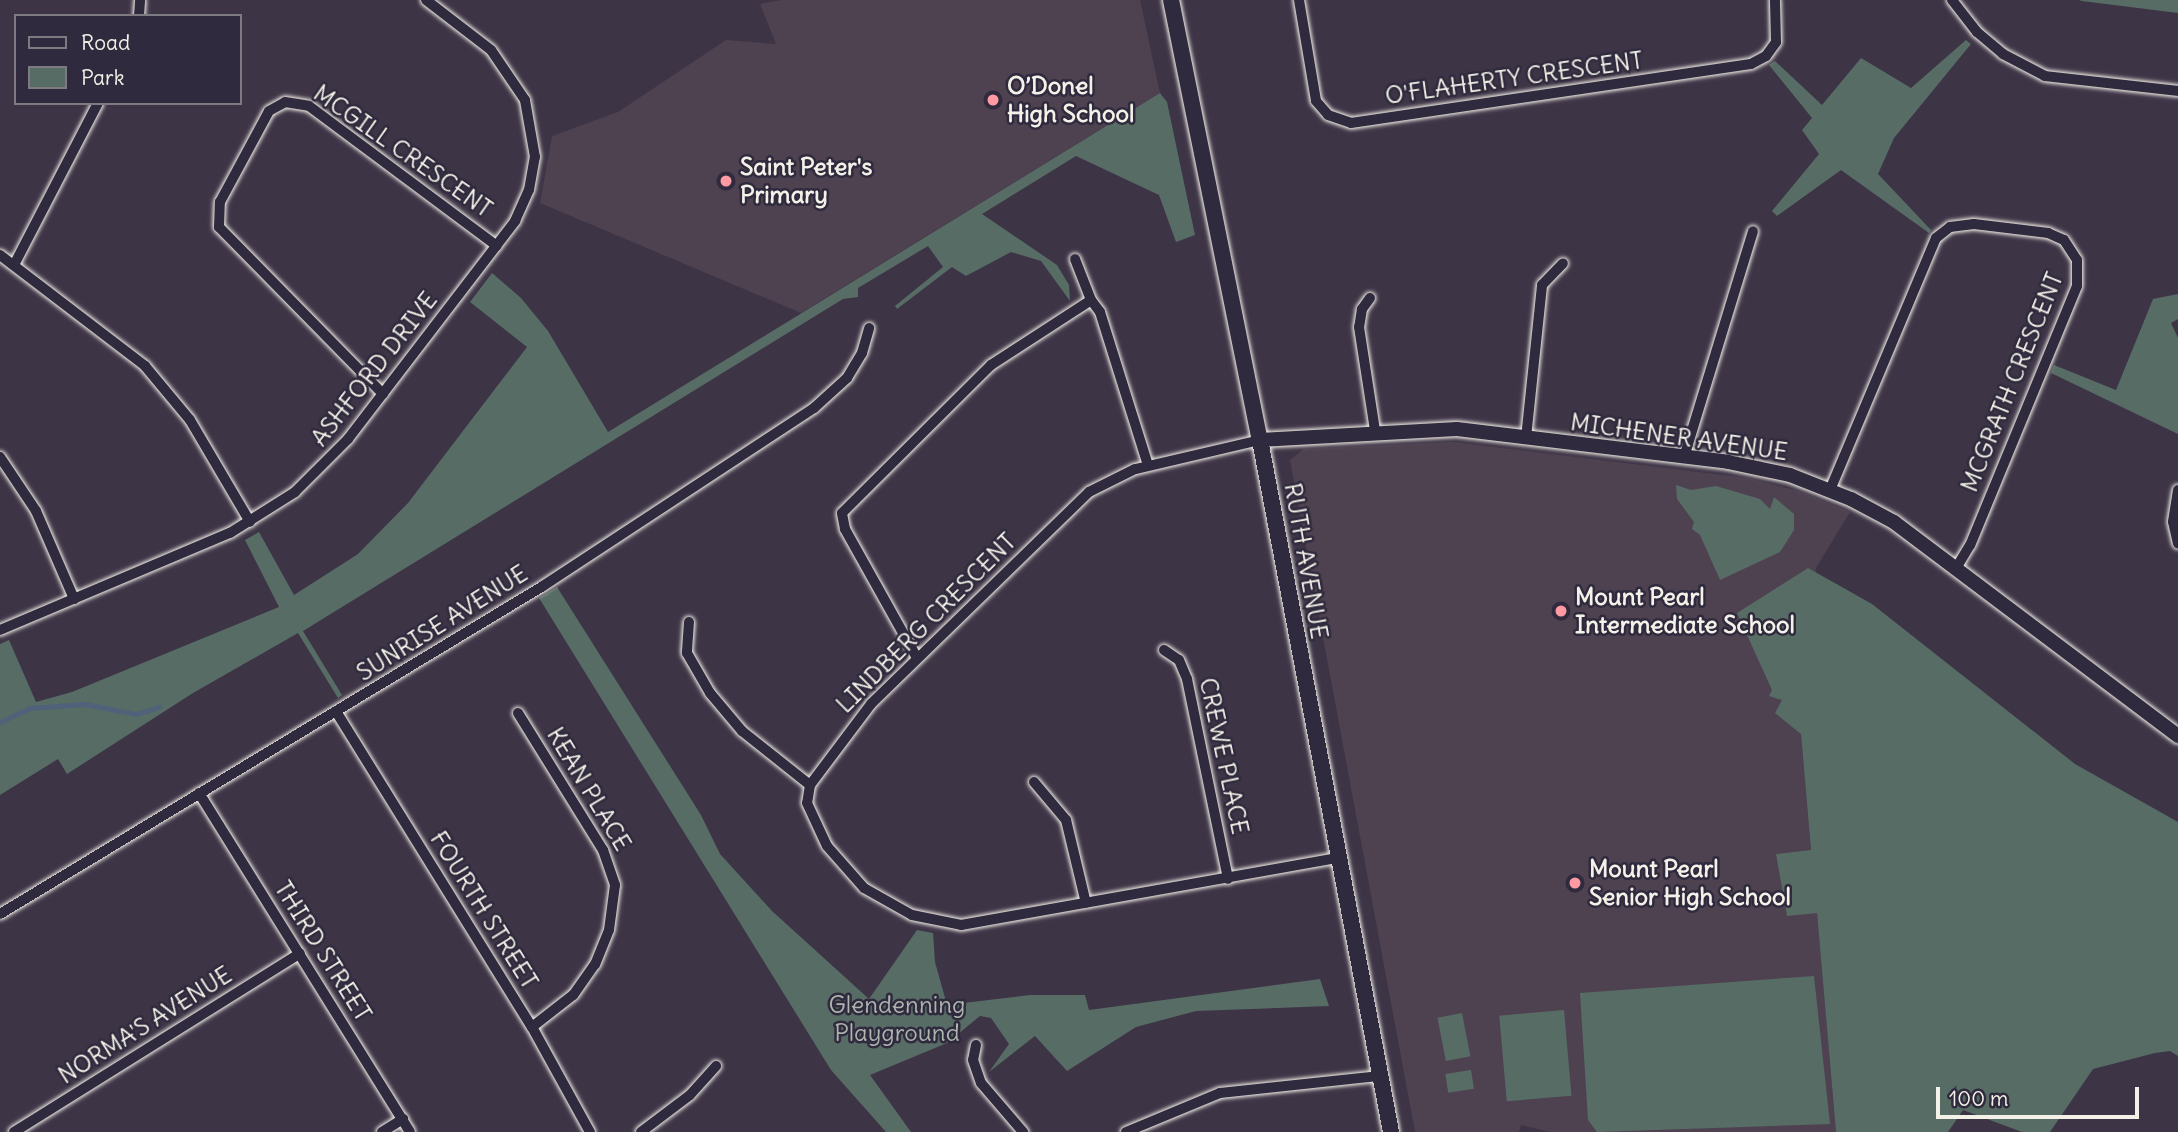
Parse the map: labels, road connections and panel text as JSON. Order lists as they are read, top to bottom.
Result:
{
  "streets": {
    "main road": ["RUTH AVENUE"],
    "street": [
      "O'FLAHERTY CRESCENT",
      "MCGILL CRESCENT",
      "ASHFORD DRIVE",
      "MCGRATH CRESCENT",
      "MICHENER AVENUE",
      "SUNRISE AVENUE",
      "LINDBERG CRESCENT",
      "CREWE PLACE",
      "KEAN PLACE",
      "FOURTH STREET",
      "THIRD STREET",
      "NORMA'S AVENUE"
    ]
  },
  "crossings": [
    ["MCGILL CRESCENT", "ASHFORD DRIVE"],
    ["MCGRATH CRESCENT", "MICHENER AVENUE"],
    ["MICHENER AVENUE", "RUTH AVENUE"],
    ["MICHENER AVENUE", "LINDBERG CRESCENT"],
    ["RUTH AVENUE", "LINDBERG CRESCENT"],
    ["SUNRISE AVENUE", "FOURTH STREET"],
    ["SUNRISE AVENUE", "THIRD STREET"],
    ["KEAN PLACE", "FOURTH STREET"],
    ["THIRD STREET", "NORMA'S AVENUE"]
  ],
  "parks": ["Glendenning Playground"],
  "places": [
    "O’Donel High School",
    "Saint Peter's Primary",
    "Mount Pearl Intermediate School",
    "Mount Pearl Senior High School"
  ],
  "legend": ["Road", "Park"],
  "scale_bar": "100 m"
}
